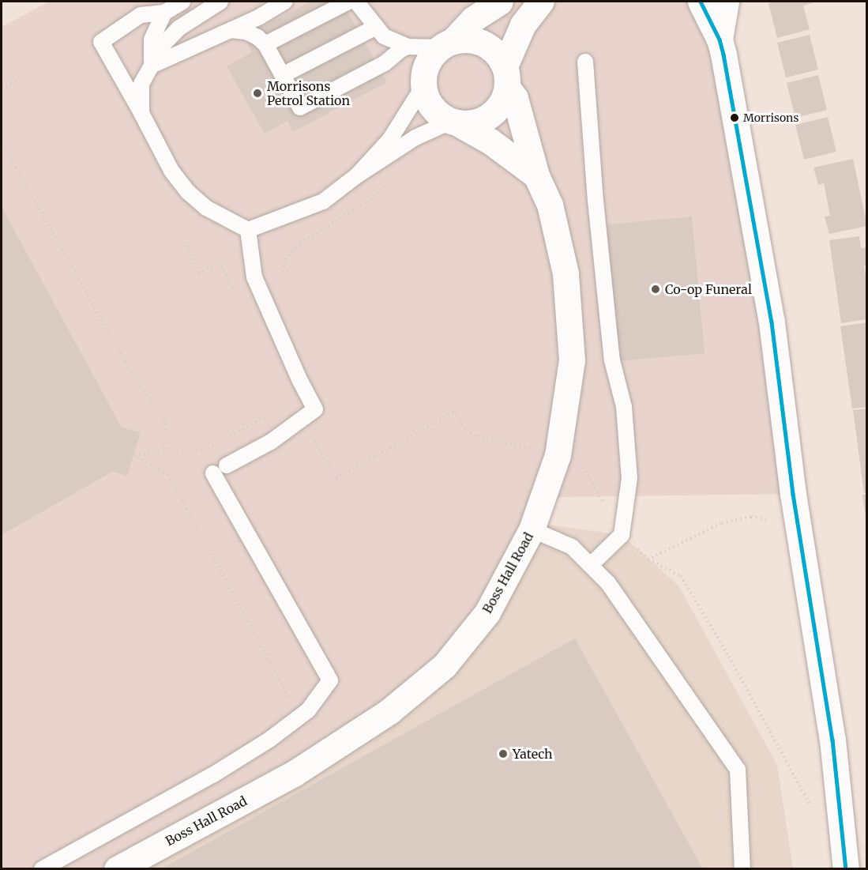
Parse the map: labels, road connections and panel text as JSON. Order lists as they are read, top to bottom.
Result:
{
  "streets": {
    "street": ["Boss Hall Road"]
  },
  "places": [
    "Morrisons Petrol Station",
    "Morrisons",
    "Co-op Funeral",
    "Yatech"
  ]
}
